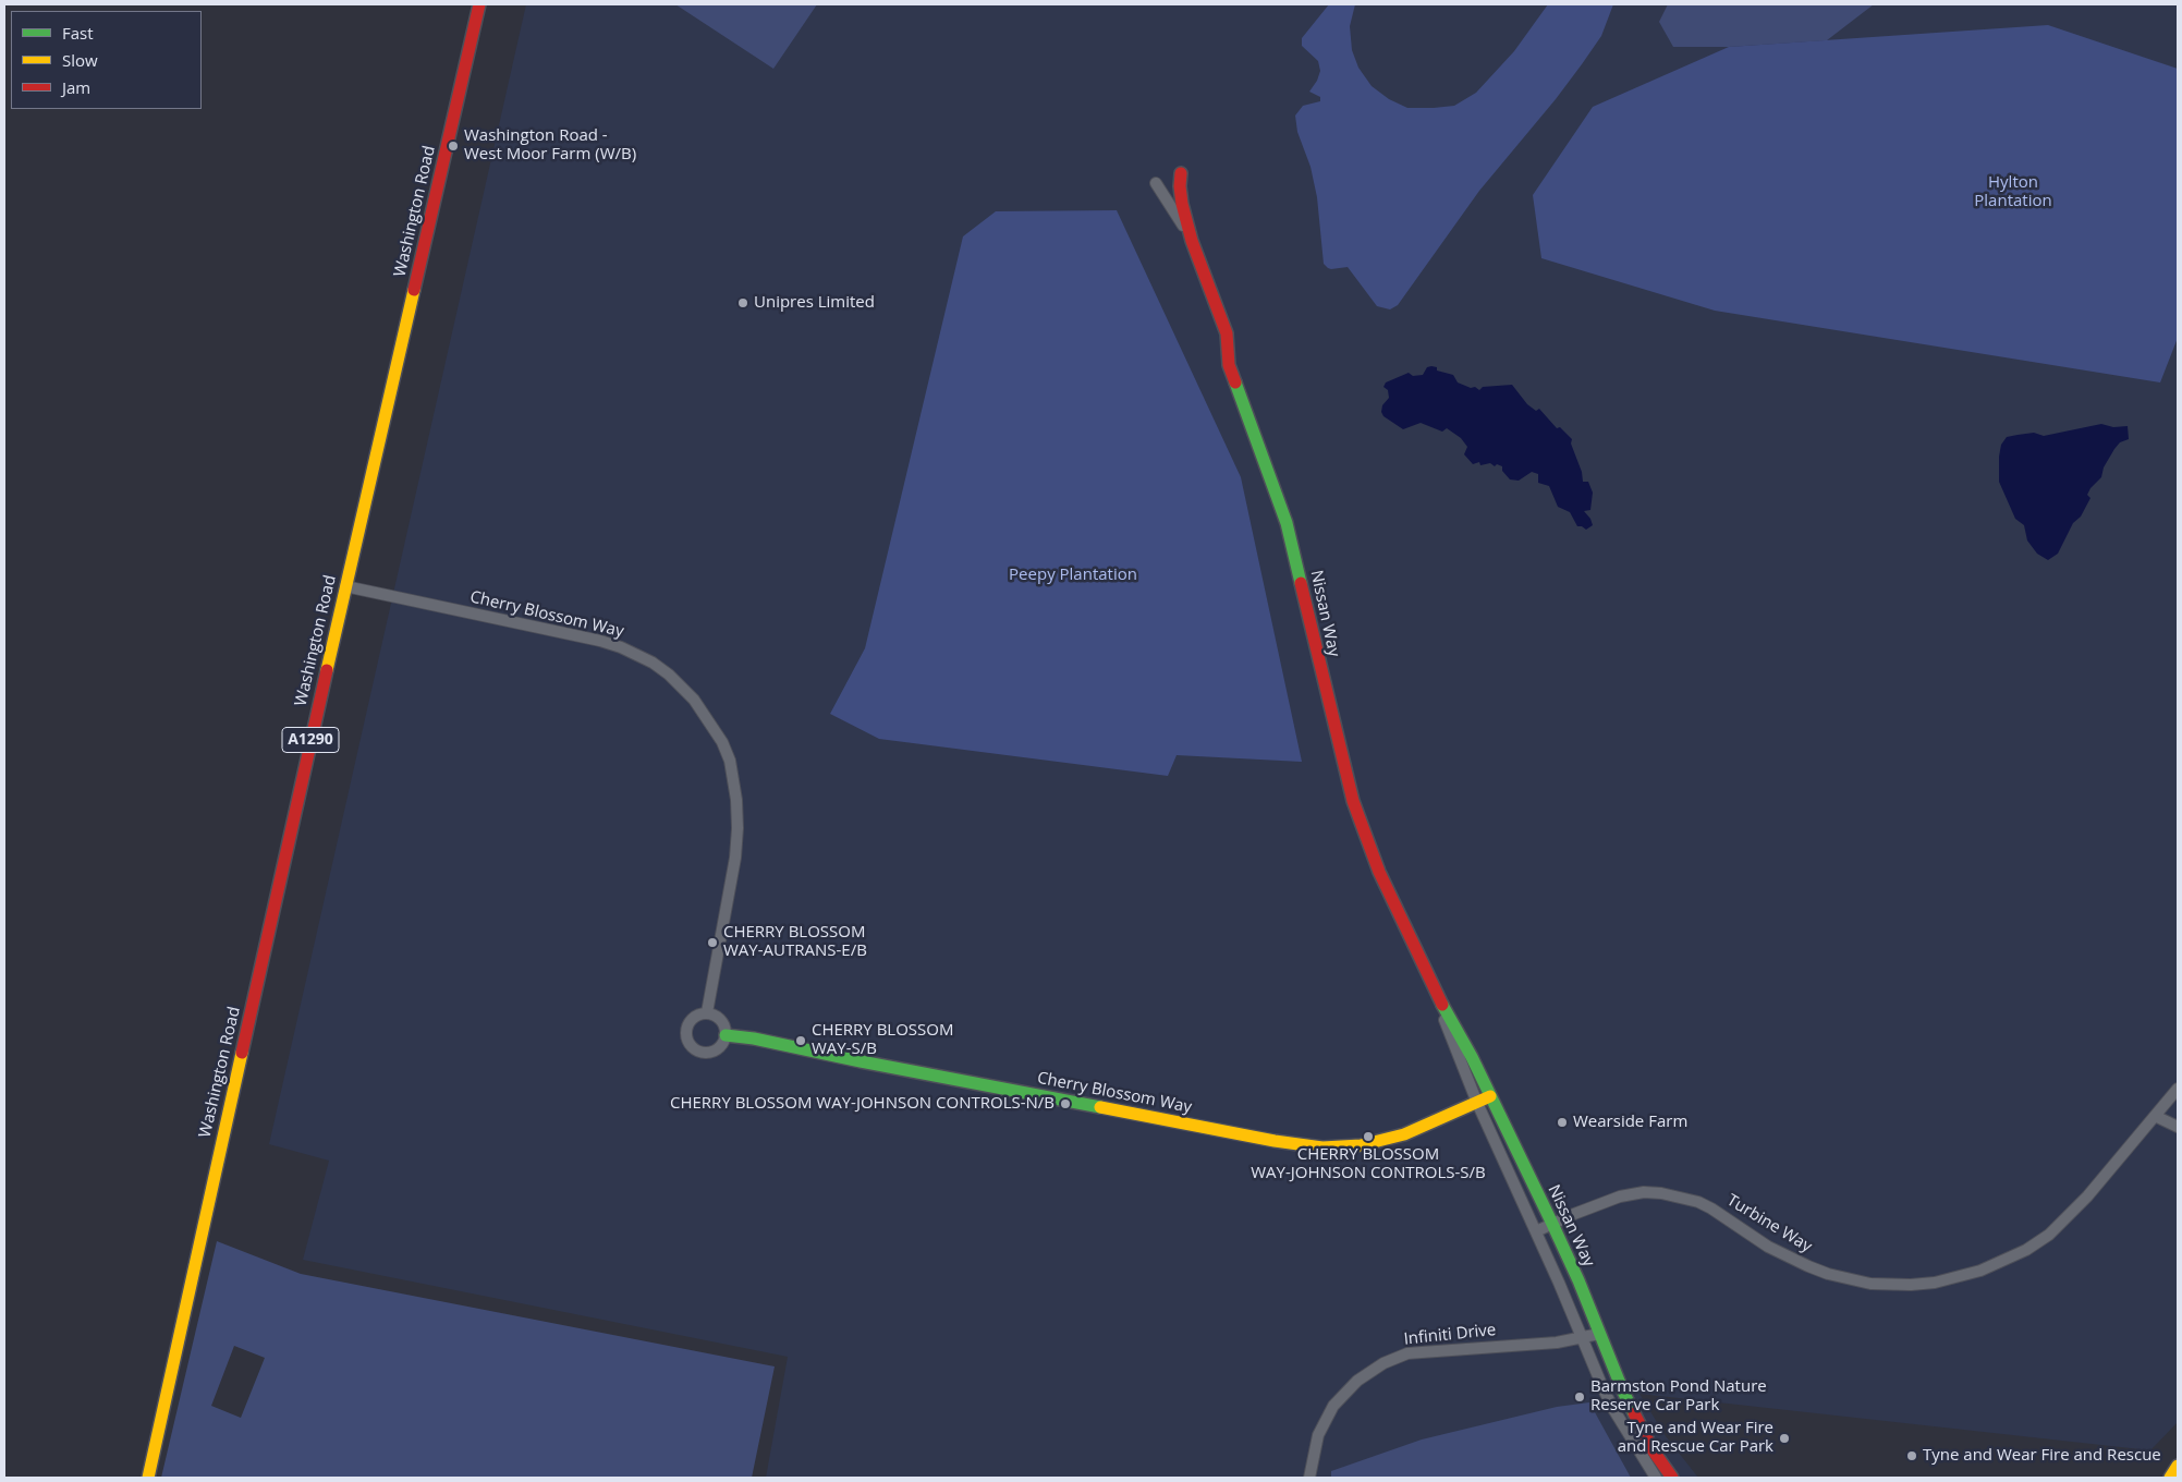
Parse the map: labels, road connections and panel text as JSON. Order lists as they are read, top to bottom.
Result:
{
  "streets": {
    "main road": [
      "Washington Road",
      "Nissan Way",
      "Cherry Blossom Way",
      "A1290"
    ],
    "street": ["Turbine Way", "Infiniti Drive"]
  },
  "crossings": [
    ["Washington Road", "Cherry Blossom Way"],
    ["Nissan Way", "Cherry Blossom Way"],
    ["Nissan Way", "Turbine Way"],
    ["Nissan Way", "Infiniti Drive"]
  ],
  "parks": ["Hylton Plantation", "Peepy Plantation"],
  "places": [
    "Washington Road - West Moor Farm (W/B)",
    "Unipres Limited",
    "CHERRY BLOSSOM WAY-AUTRANS-E/B",
    "CHERRY BLOSSOM WAY-S/B",
    "CHERRY BLOSSOM WAY-JOHNSON CONTROLS-N/B",
    "Wearside Farm",
    "CHERRY BLOSSOM WAY-JOHNSON CONTROLS-S/B",
    "Barmston Pond Nature Reserve Car Park",
    "Tyne and Wear Fire and Rescue Car Park",
    "Tyne and Wear Fire and Rescue"
  ],
  "legend": ["Fast", "Slow", "Jam"]
}
